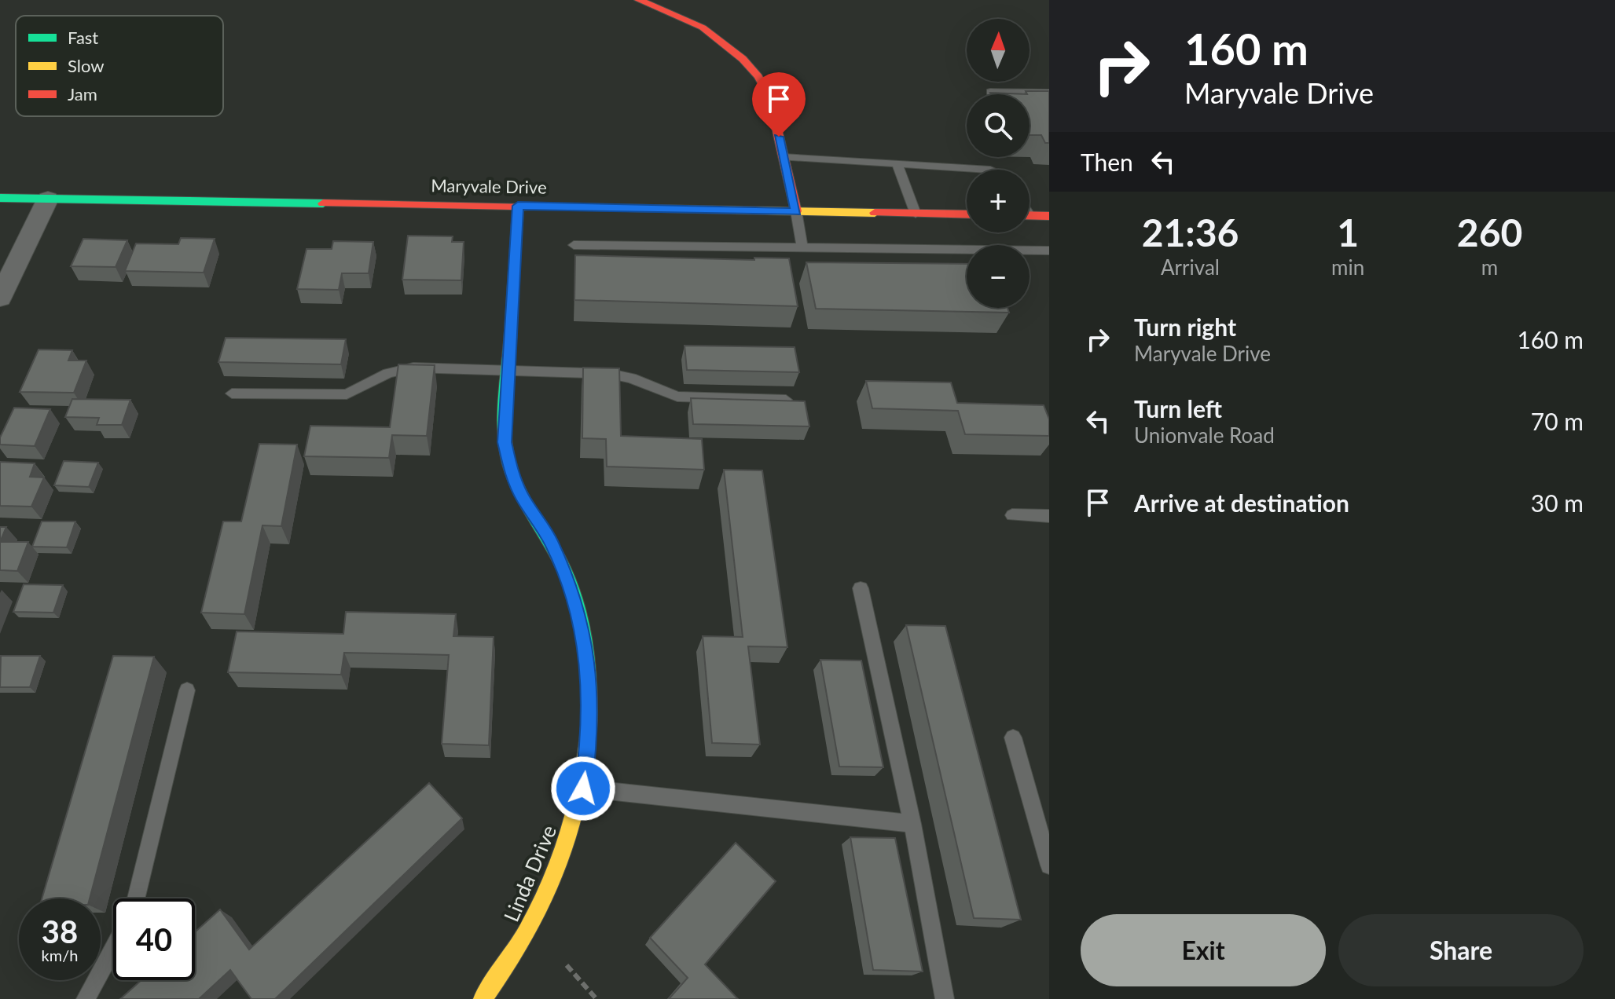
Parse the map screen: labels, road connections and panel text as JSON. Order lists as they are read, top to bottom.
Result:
{
  "streets": {
    "street": ["Maryvale Drive", "Linda Drive"]
  },
  "crossings": [
    ["Maryvale Drive", "Linda Drive"]
  ],
  "legend": ["Fast", "Slow", "Jam"],
  "north": "top",
  "page": {
    "turn": ["160 m", "Maryvale Drive"],
    "map_buttons": ["+", "−"],
    "then": "Then",
    "eta": [
      "21:36",
      "Arrival",
      "1",
      "min",
      "260",
      "m"
    ],
    "list": [
      {
        "name": "Turn right",
        "note": "Maryvale Drive",
        "value": "160 m"
      },
      {
        "name": "Turn left",
        "note": "Unionvale Road",
        "value": "70 m"
      },
      {
        "name": "Arrive at destination",
        "value": "30 m"
      }
    ],
    "speed": "38 km/h",
    "limit": "40",
    "buttons": ["Exit", "Share"]
  }
}
